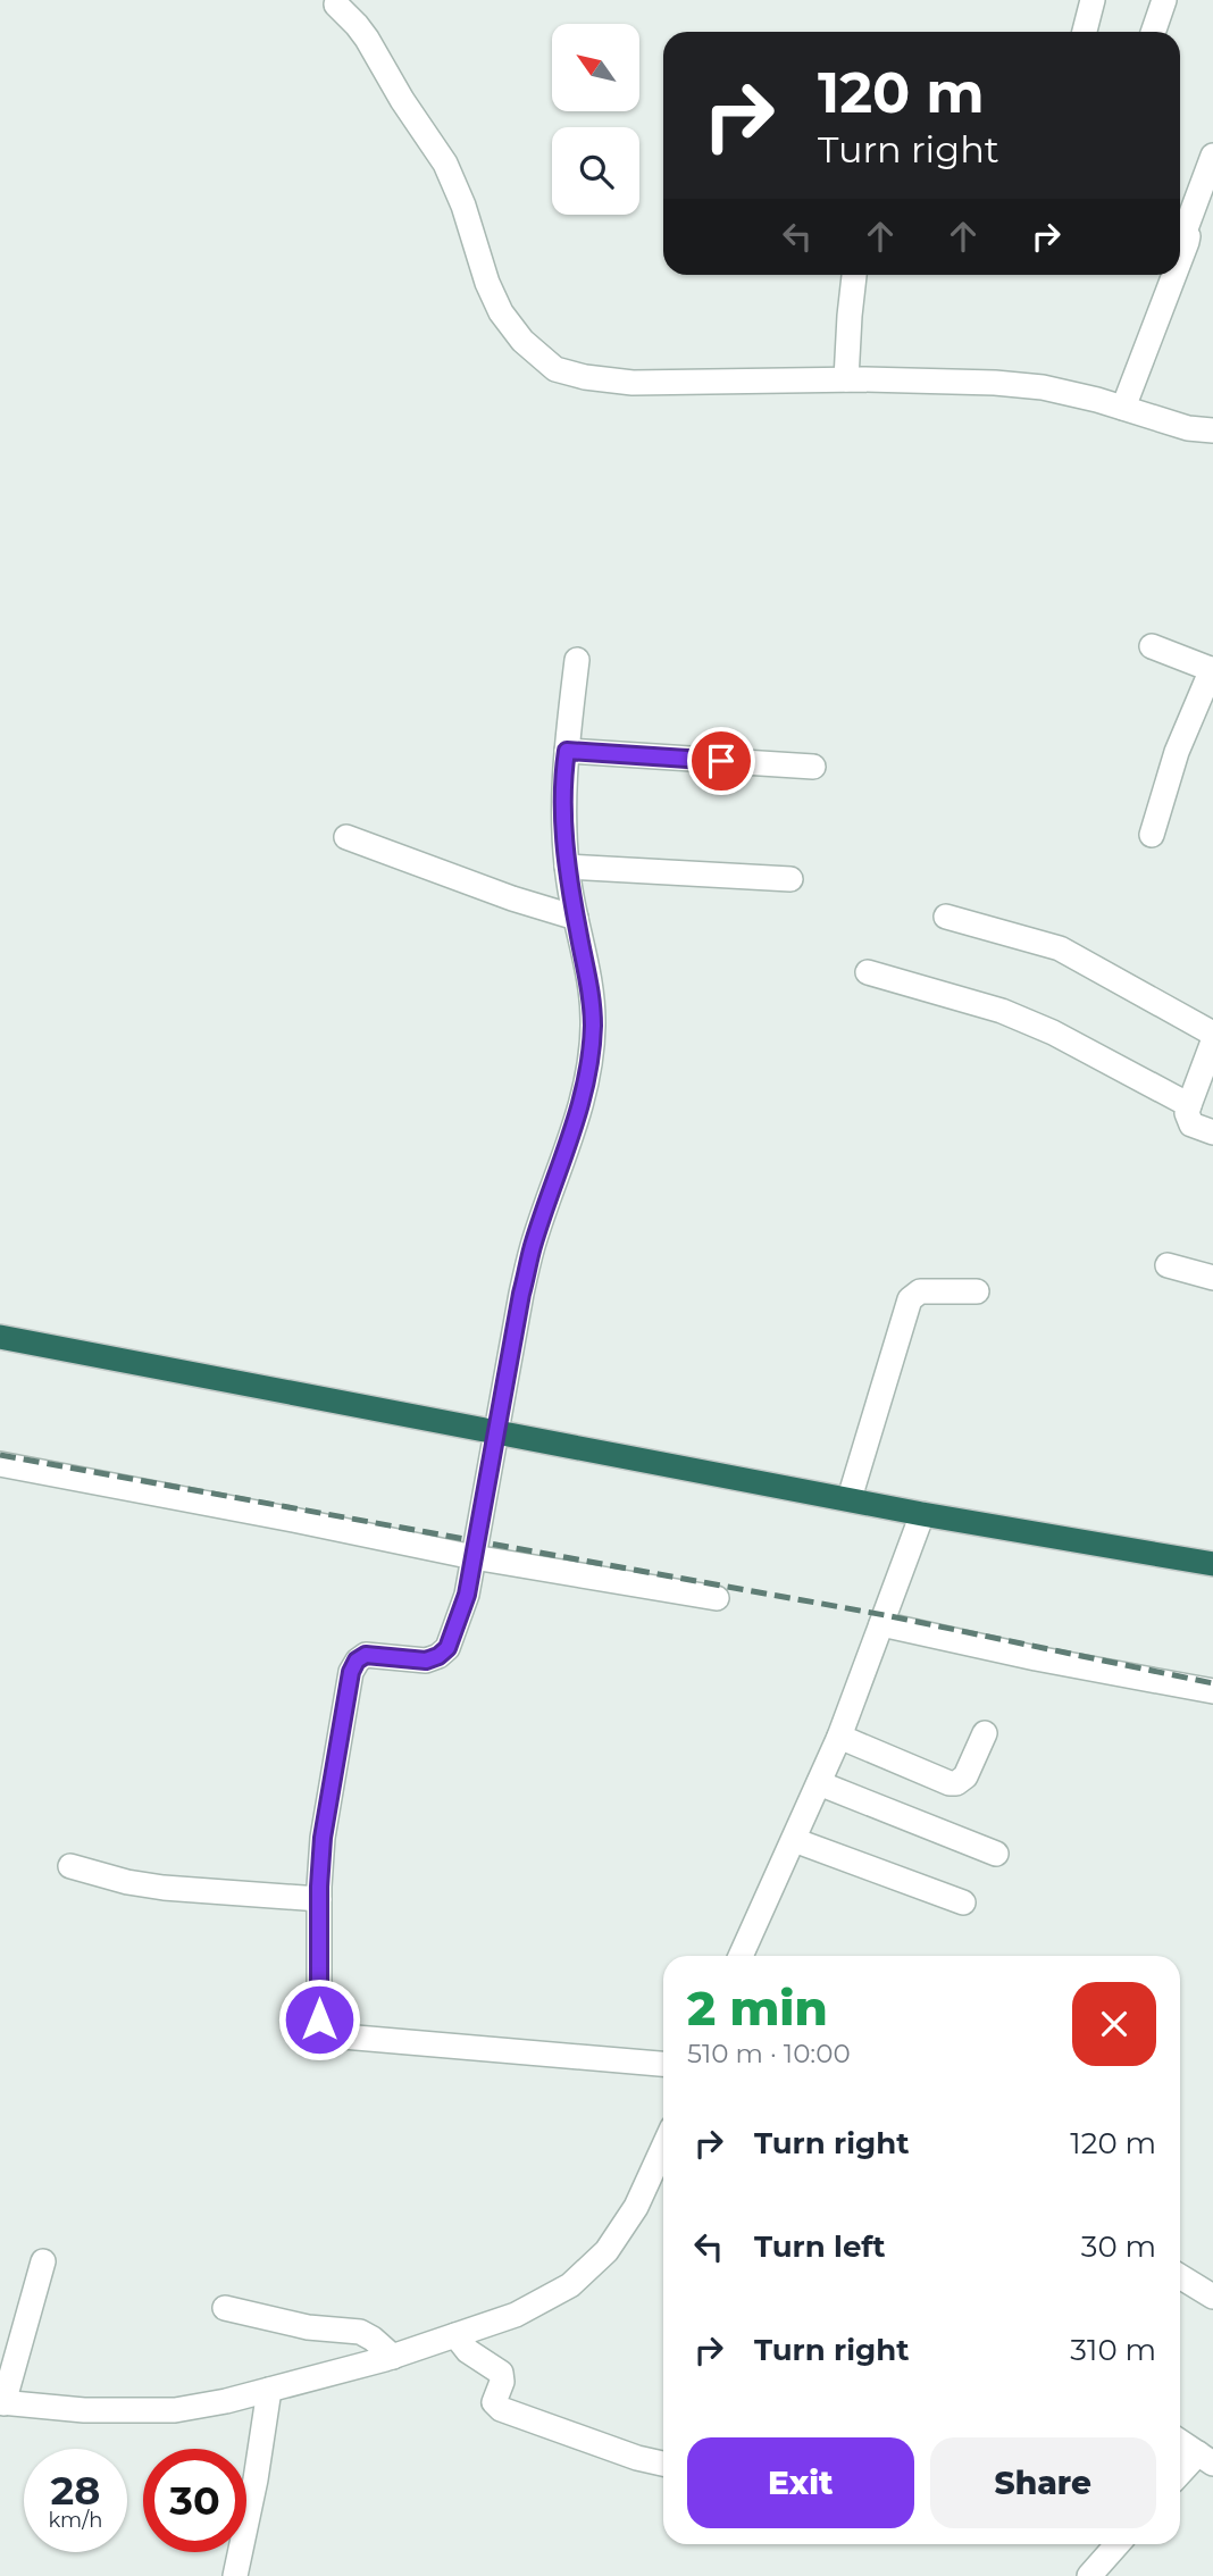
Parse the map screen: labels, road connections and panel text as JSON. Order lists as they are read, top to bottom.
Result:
{
  "north": "top left",
  "page": {
    "turn": ["120 m", "Turn right"],
    "heading": ["2 min", "510 m · 10:00"],
    "list": [
      {
        "name": "Turn right",
        "value": "120 m"
      },
      {
        "name": "Turn left",
        "value": "30 m"
      },
      {
        "name": "Turn right",
        "value": "310 m"
      }
    ],
    "buttons": ["Exit", "Share"],
    "speed": "28 km/h",
    "limit": "30"
  }
}
